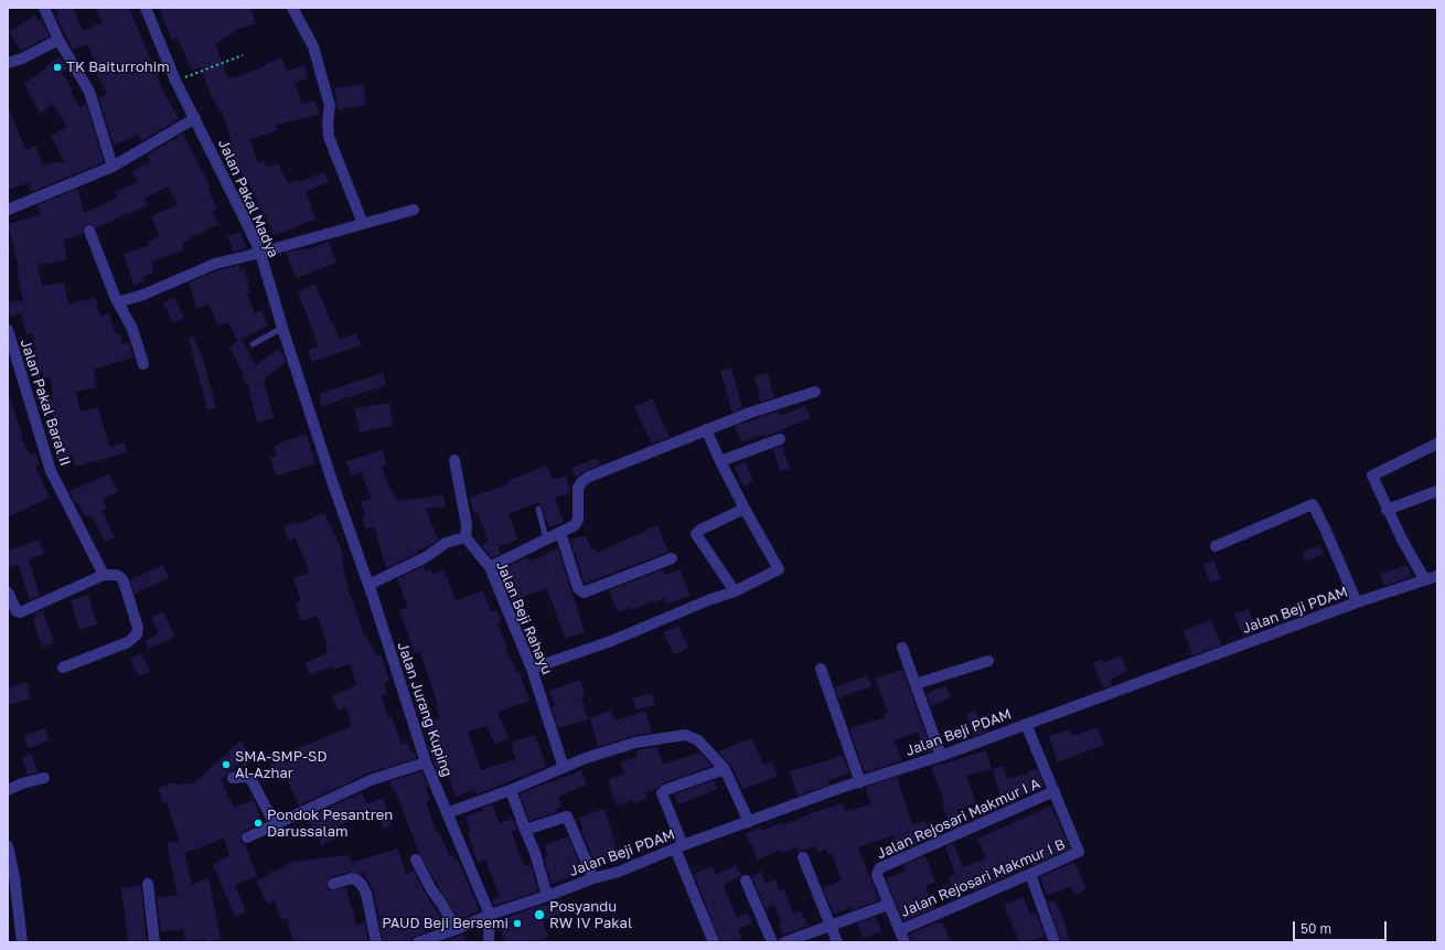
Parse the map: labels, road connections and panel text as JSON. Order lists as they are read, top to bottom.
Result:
{
  "streets": {
    "street": [
      "Jalan Pakal Madya",
      "Jalan Pakal Barat II",
      "Jalan Beji PDAM",
      "Jalan Beji Rahayu",
      "Jalan Jurang Kuping",
      "Jalan Rejosari Makmur I A",
      "Jalan Rejosari Makmur I B"
    ]
  },
  "crossings": [
    ["Jalan Pakal Madya", "Jalan Jurang Kuping"],
    ["Jalan Beji PDAM", "Jalan Jurang Kuping"],
    ["Jalan Rejosari Makmur I A", "Jalan Rejosari Makmur I B"]
  ],
  "places": [
    "TK Baiturrohim",
    "SMA-SMP-SD Al-Azhar",
    "Pondok Pesantren Darussalam",
    "Posyandu RW IV Pakal",
    "PAUD Beji Bersemi"
  ],
  "scale_bar": "50 m"
}
